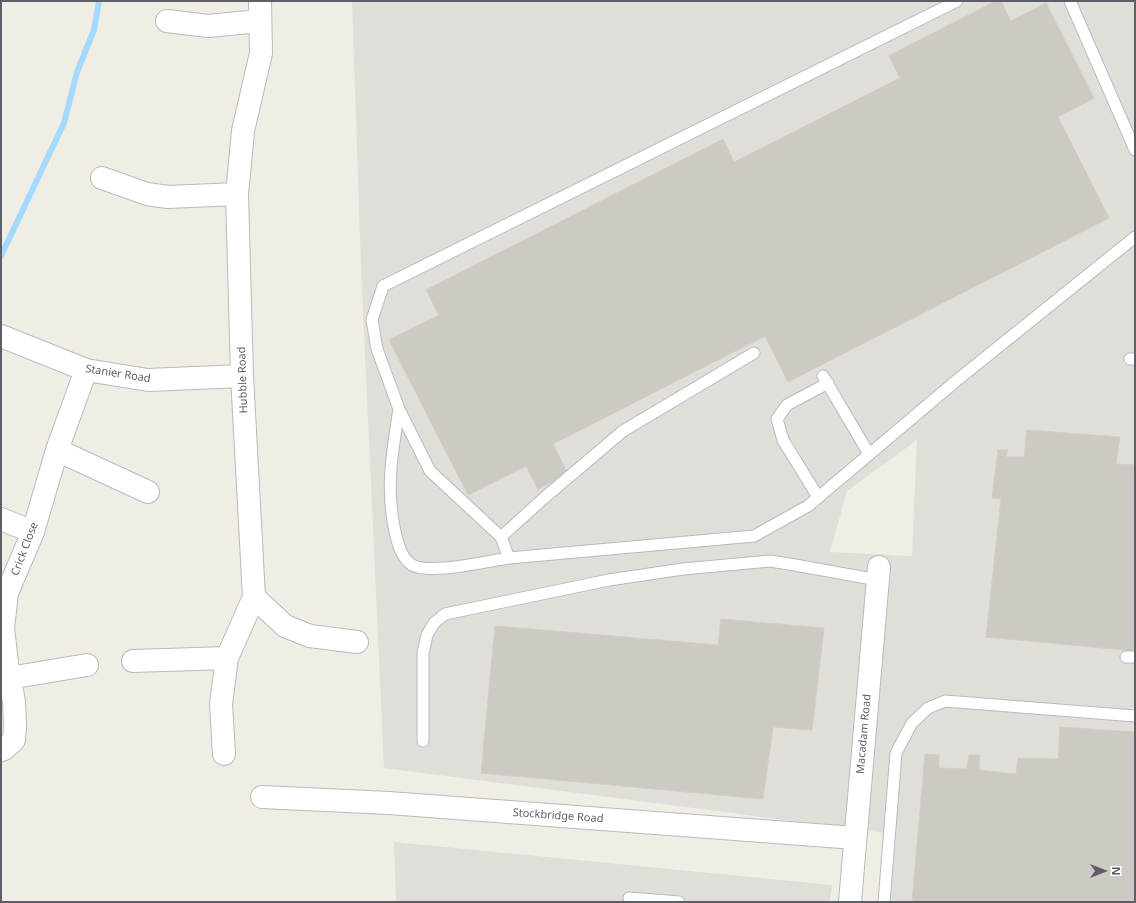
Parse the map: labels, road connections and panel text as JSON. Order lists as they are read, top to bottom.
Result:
{
  "streets": {
    "street": [
      "Stanier Road",
      "Hubble Road",
      "Crick Close",
      "Macadam Road",
      "Stockbridge Road"
    ]
  },
  "crossings": [
    ["Stanier Road", "Hubble Road"],
    ["Stanier Road", "Crick Close"],
    ["Macadam Road", "Stockbridge Road"]
  ],
  "north": "right"
}
